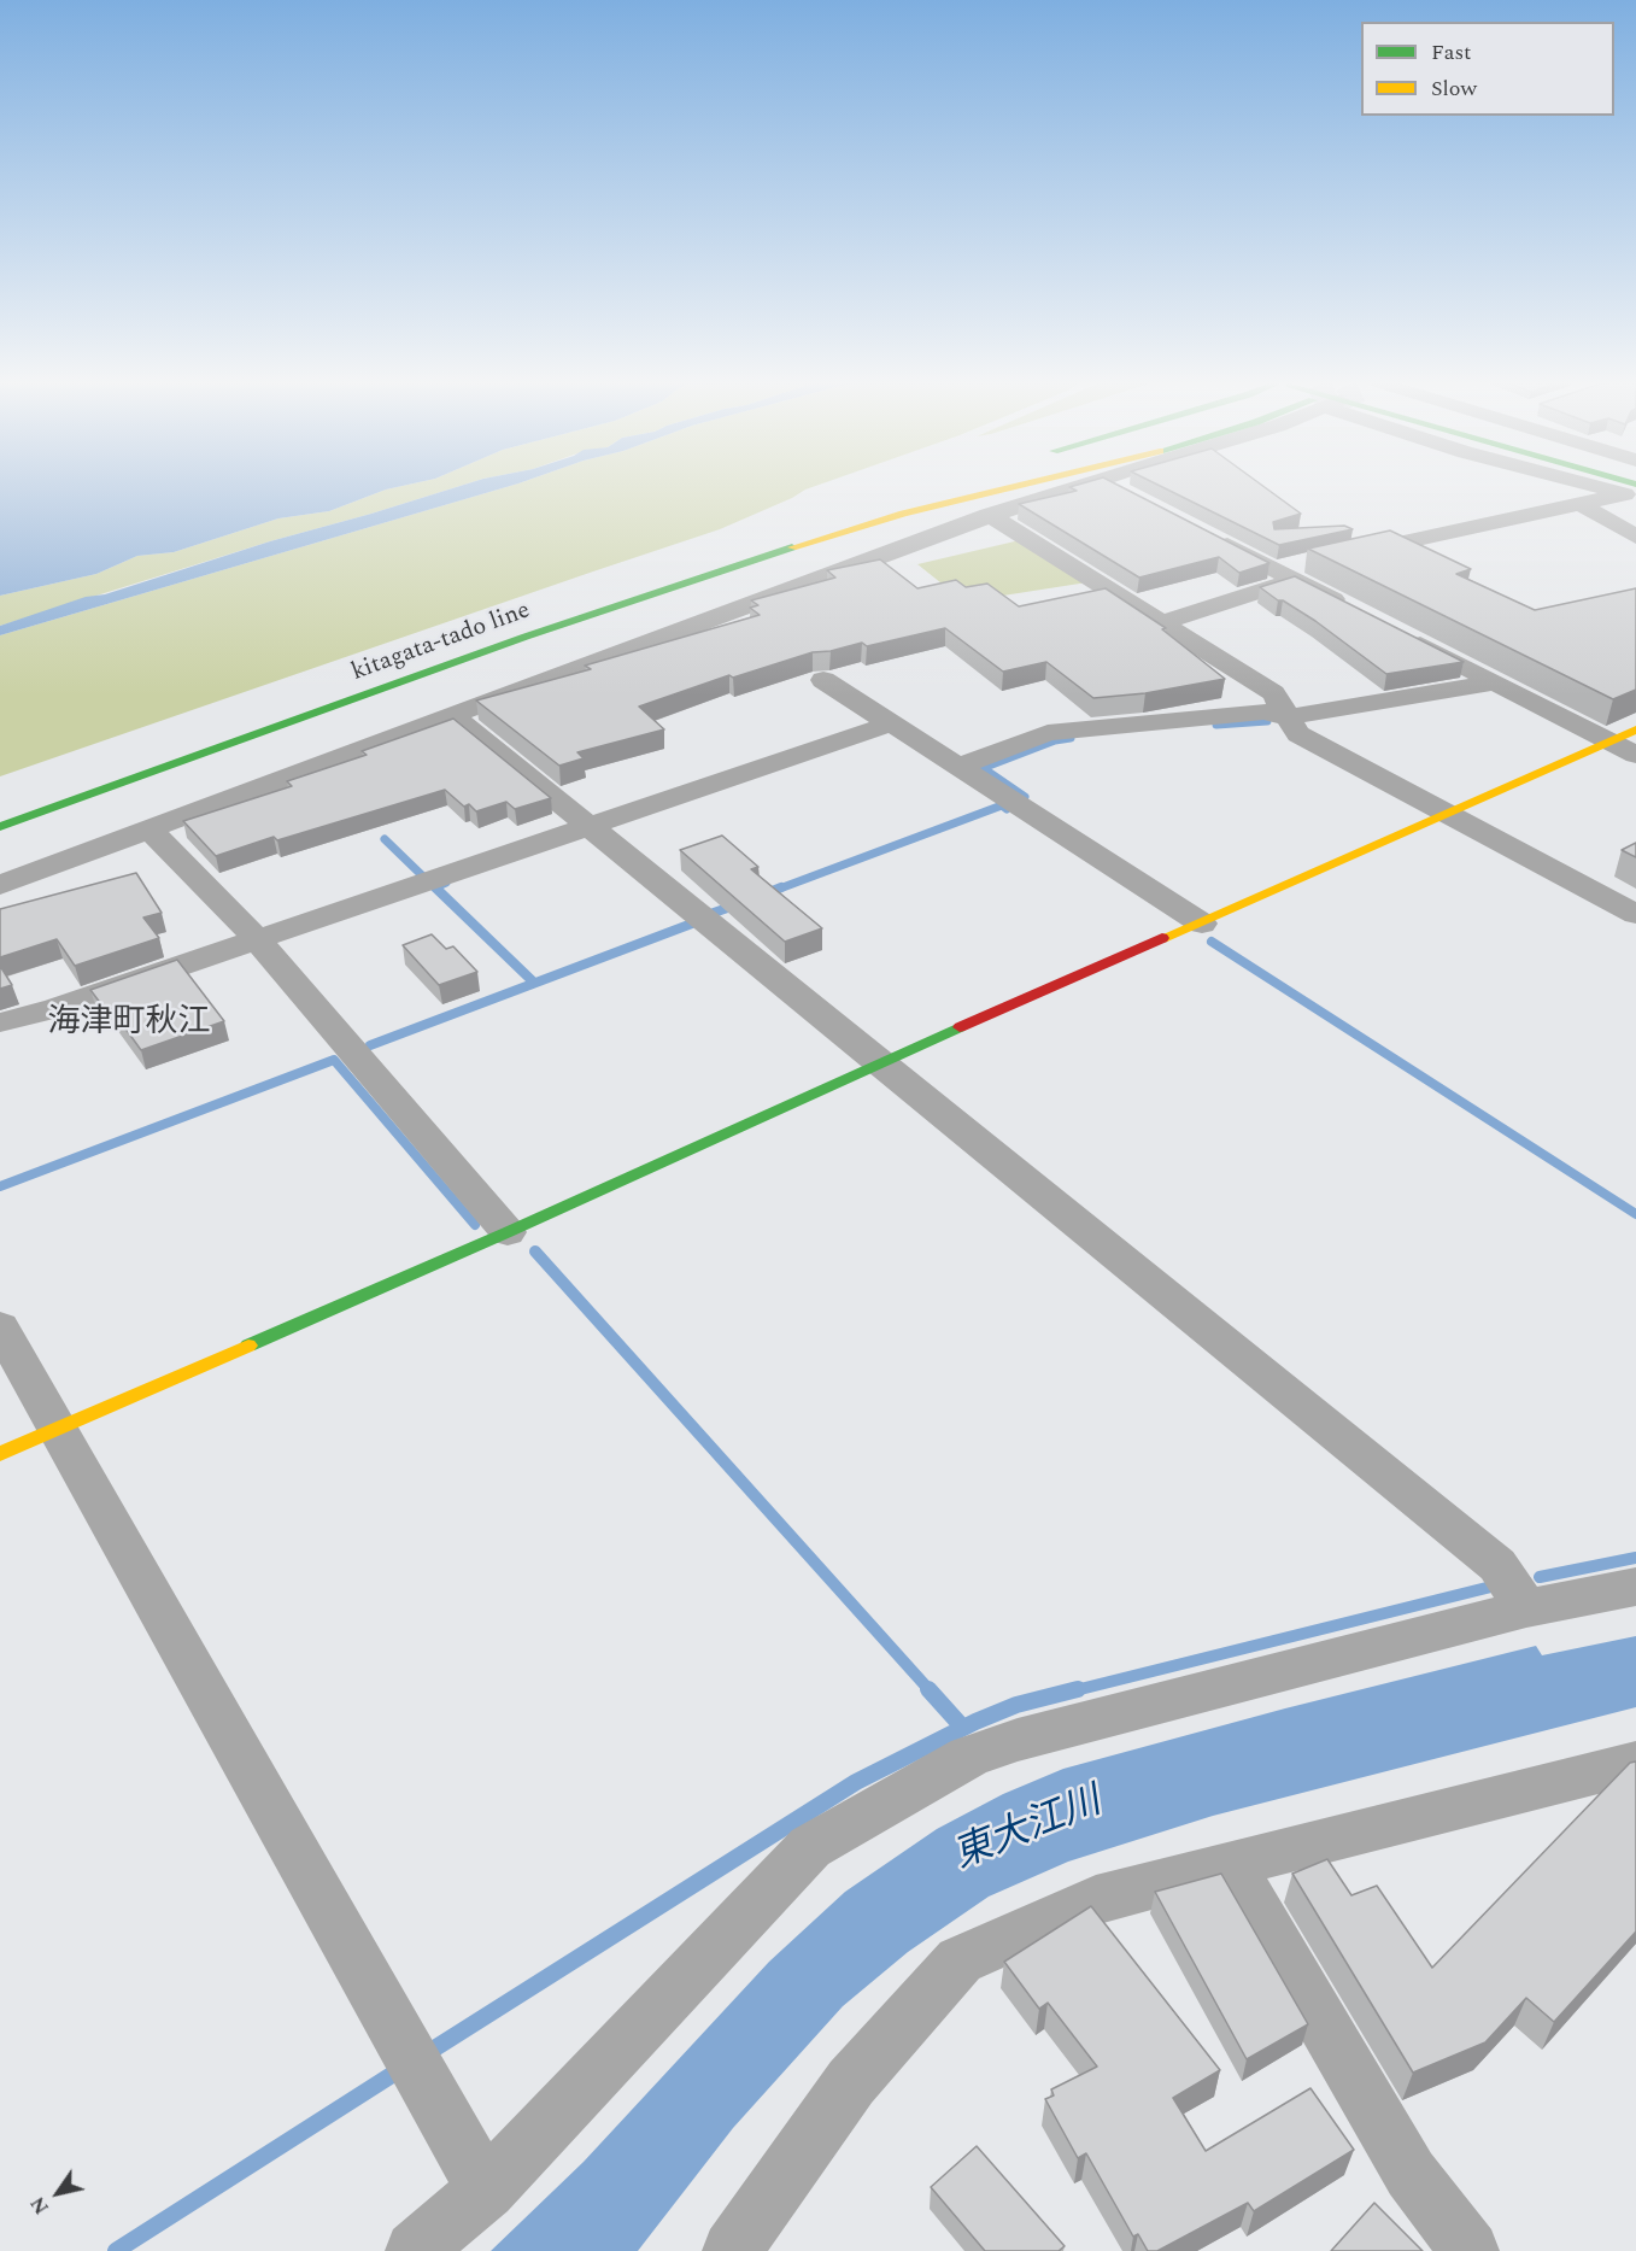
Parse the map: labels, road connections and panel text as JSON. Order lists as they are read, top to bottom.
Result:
{
  "streets": {
    "main road": ["kitagata-tado line"]
  },
  "districts": ["海津町秋江"],
  "water": ["東大江川"],
  "legend": ["Fast", "Slow"],
  "north": "bottom left"
}
